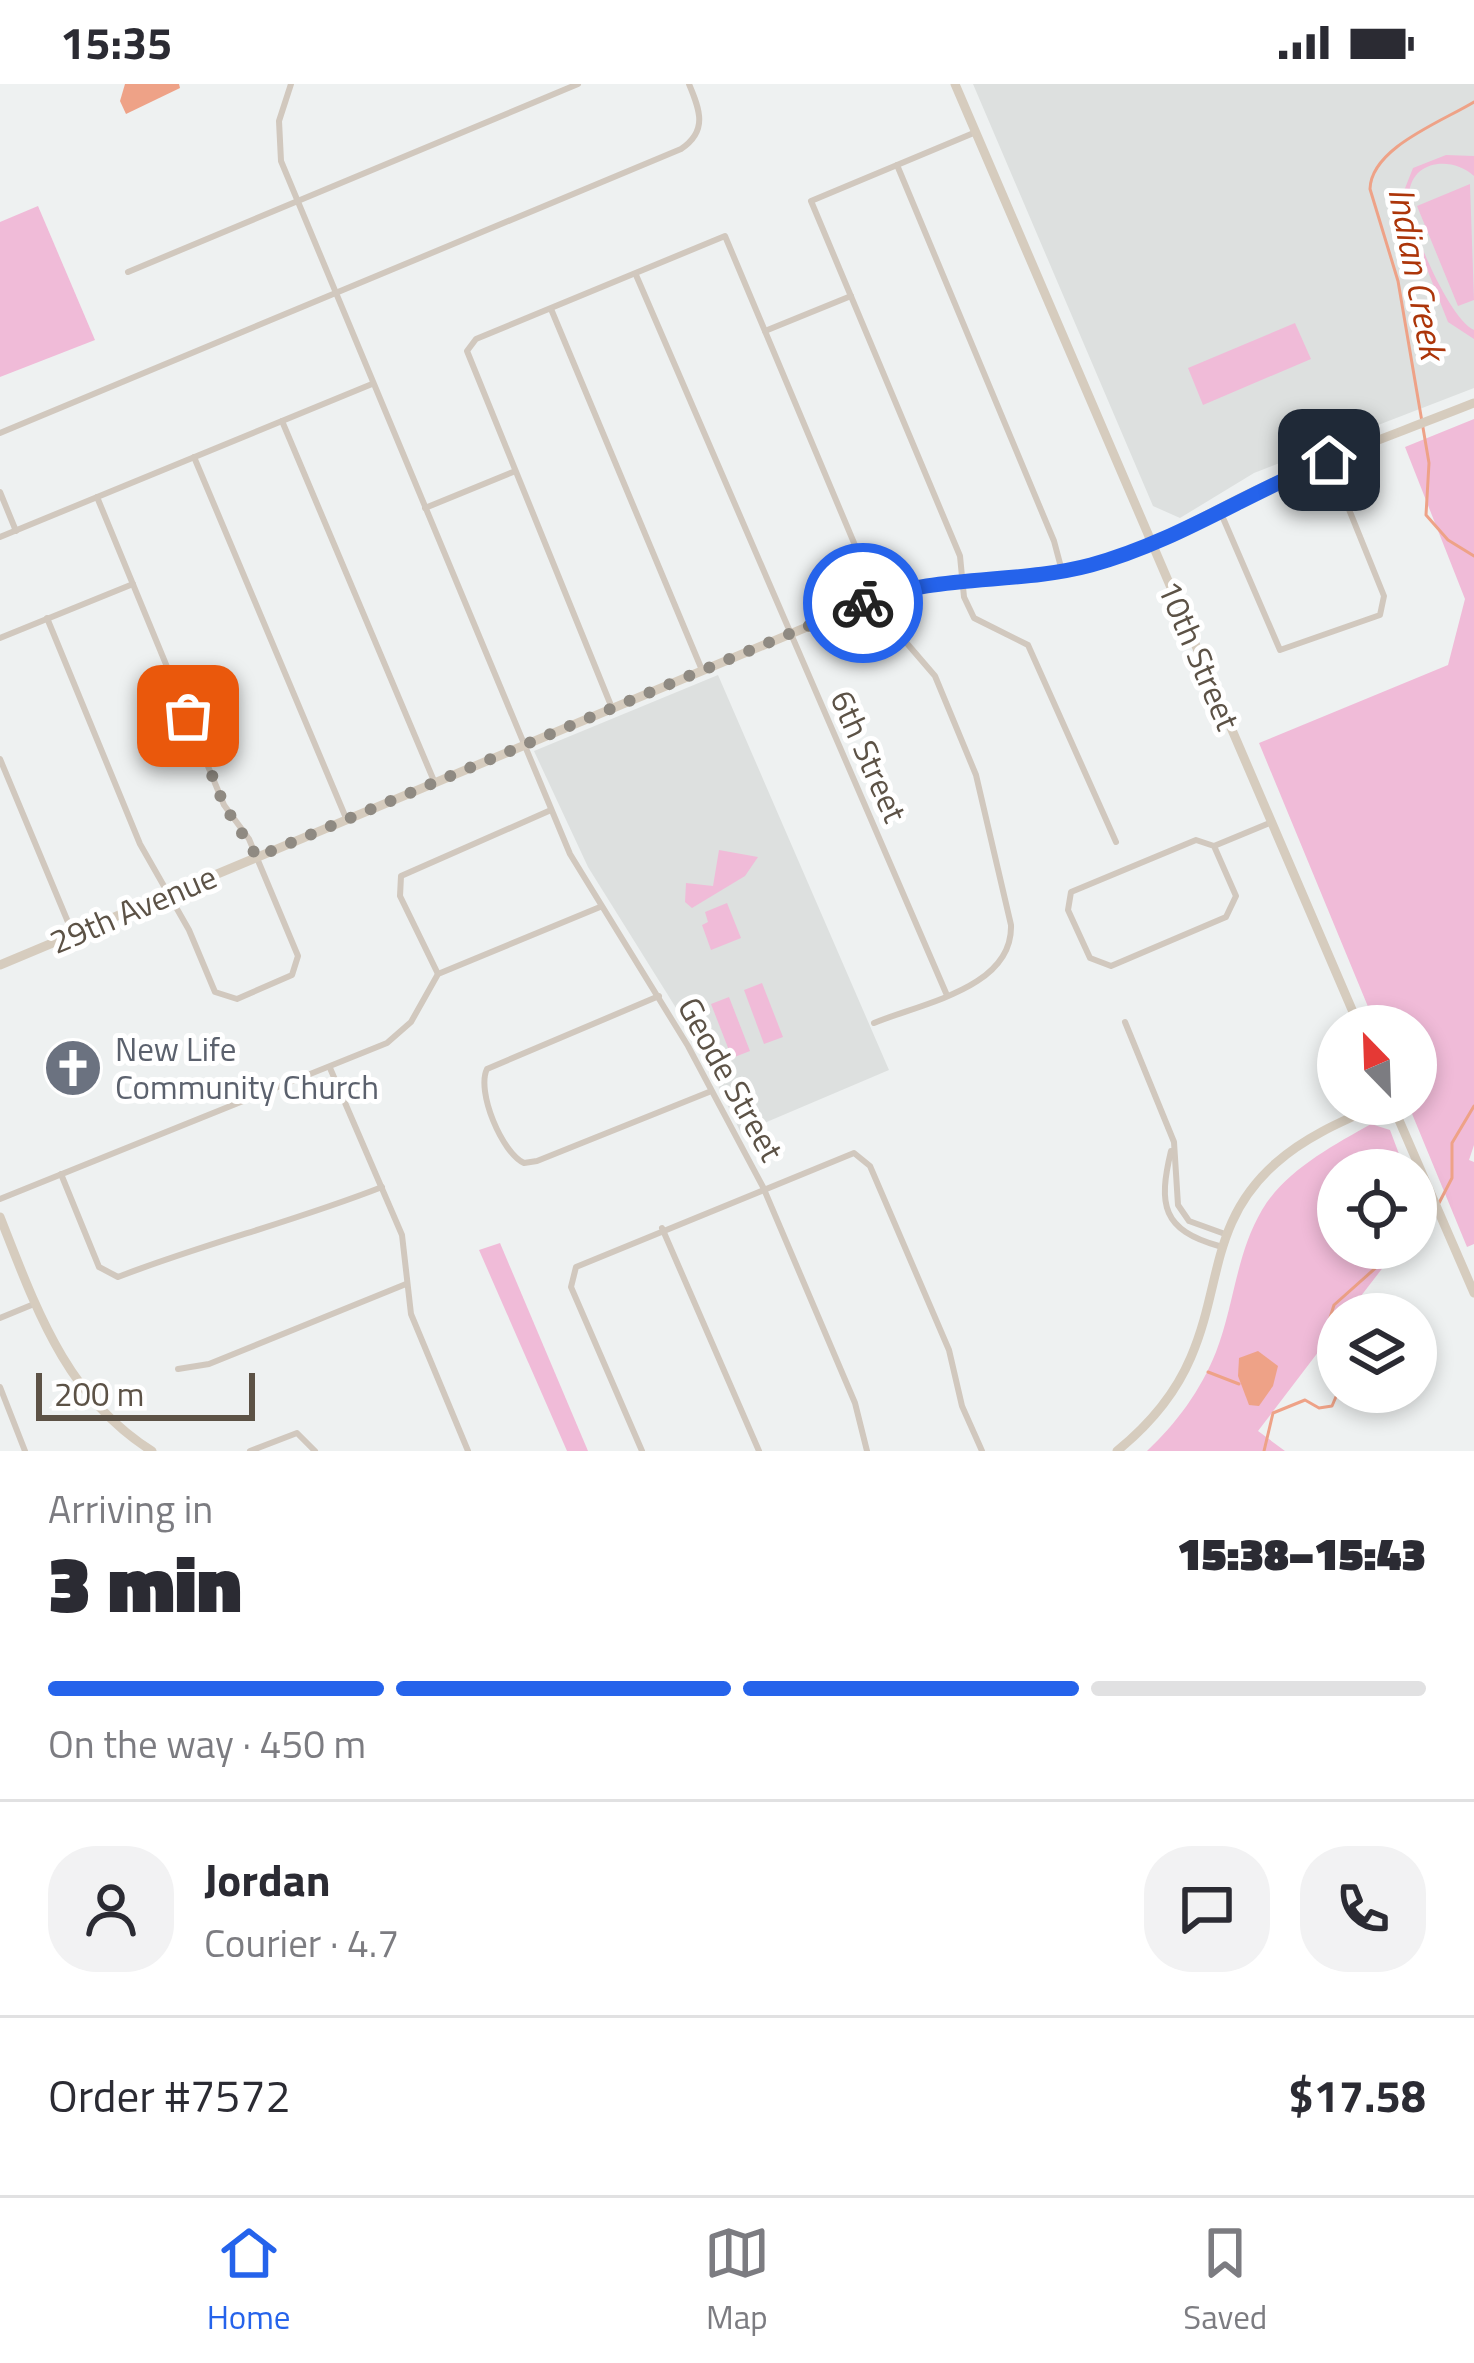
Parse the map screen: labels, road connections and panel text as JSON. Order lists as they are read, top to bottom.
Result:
{
  "streets": {
    "street": [
      "10th Street",
      "6th Street",
      "29th Avenue",
      "Geode Street"
    ]
  },
  "crossings": [
    ["10th Street", "29th Avenue"],
    ["6th Street", "29th Avenue"],
    ["29th Avenue", "Geode Street"]
  ],
  "water": ["Indian Creek"],
  "places": {
    "church": ["New Life Community Church"]
  },
  "scale_bar": "200 m",
  "north": "top left",
  "page": {
    "status": "15:35",
    "scale": "200 m",
    "heading": ["3 min", "Arriving in", "15:38–15:43"],
    "panel": [
      "Jordan",
      "Courier · 4.7",
      "Order #7572",
      "$17.58"
    ],
    "bar": "On the way · 450 m",
    "tabs": ["Home", "Map", "Saved"]
  }
}
